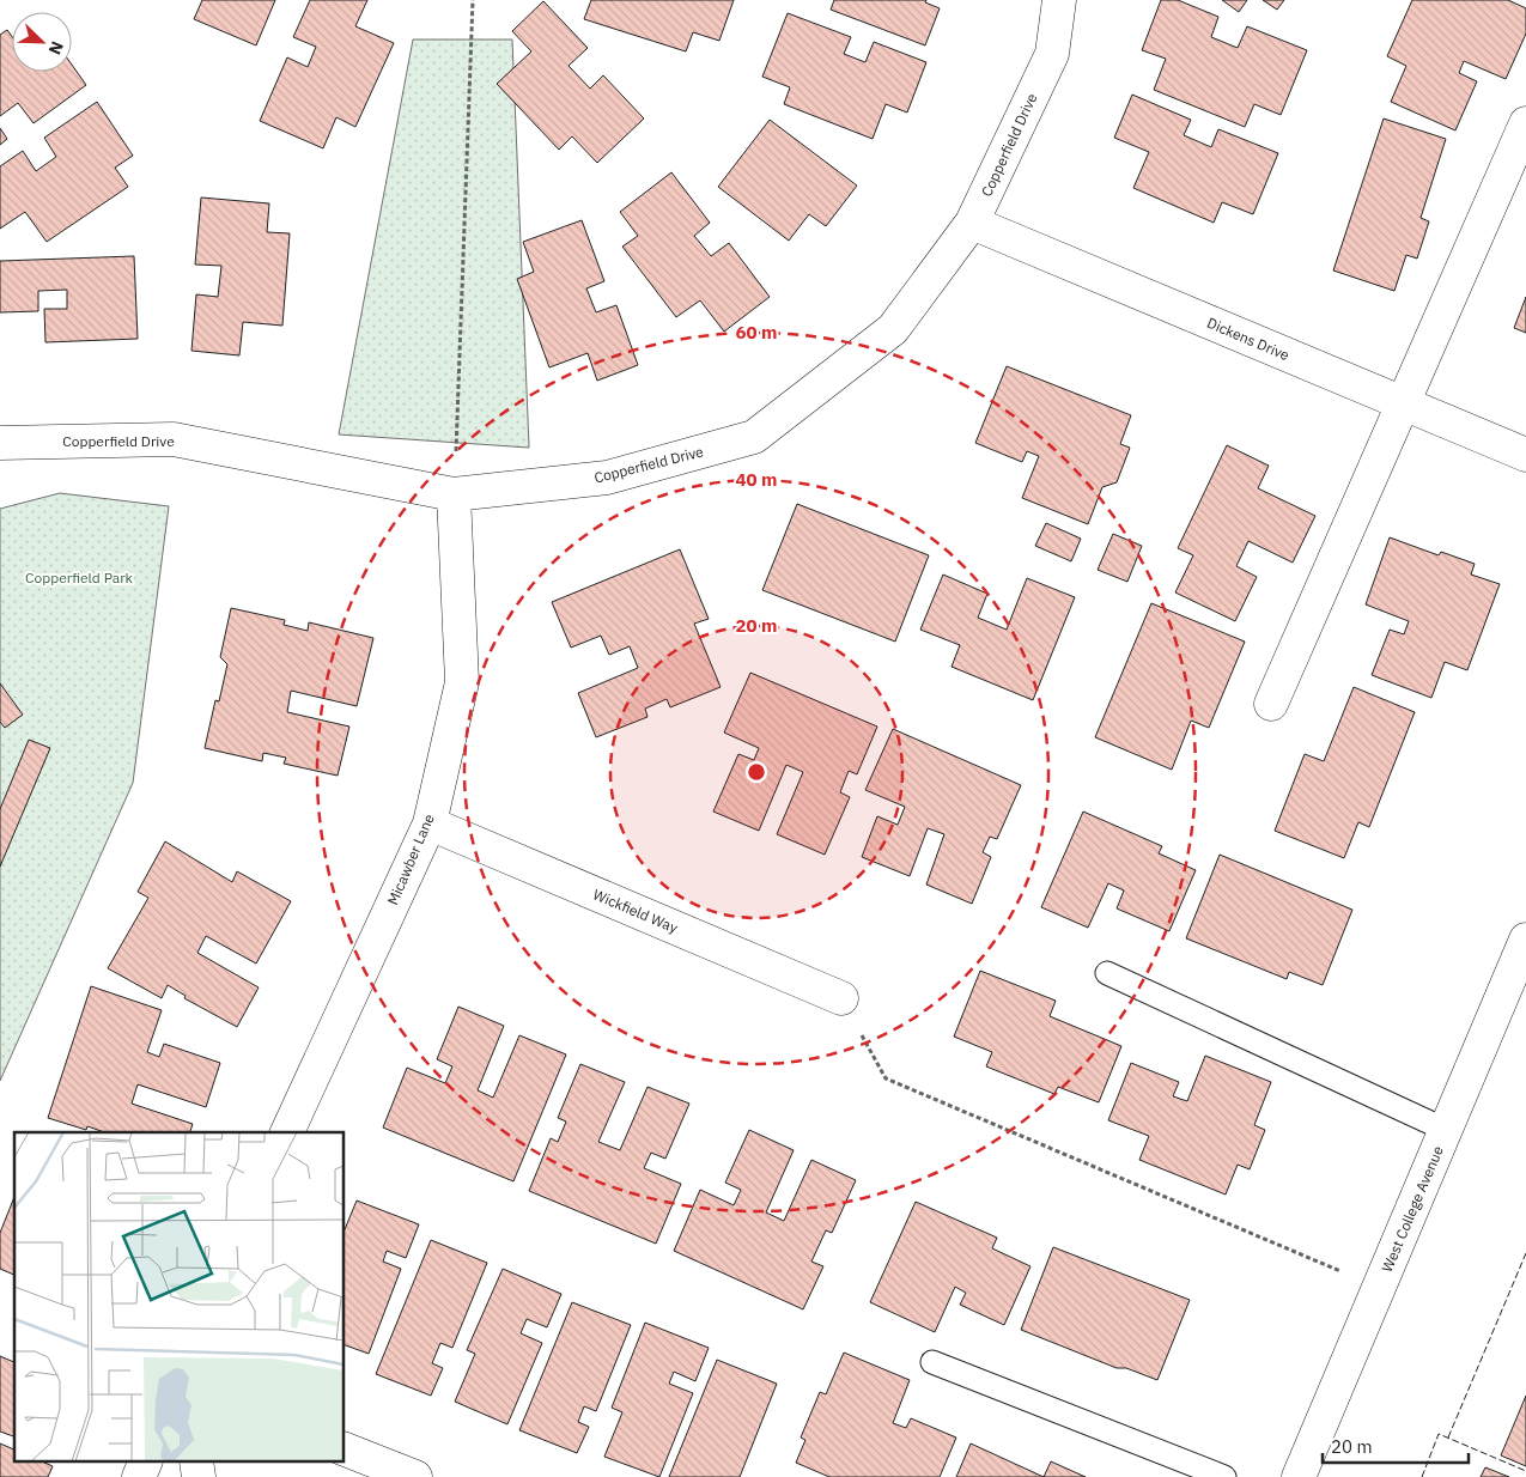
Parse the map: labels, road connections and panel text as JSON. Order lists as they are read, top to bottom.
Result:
{
  "streets": {
    "street": [
      "Copperfield Drive",
      "Dickens Drive",
      "Micawber Lane",
      "Wickfield Way",
      "West College Avenue"
    ]
  },
  "crossings": [
    ["Copperfield Drive", "Dickens Drive"],
    ["Copperfield Drive", "Micawber Lane"],
    ["Micawber Lane", "Wickfield Way"]
  ],
  "parks": ["Copperfield Park"],
  "scale_bar": "20 m",
  "north": "bottom right",
  "rings": ["60 m", "40 m", "20 m"]
}
